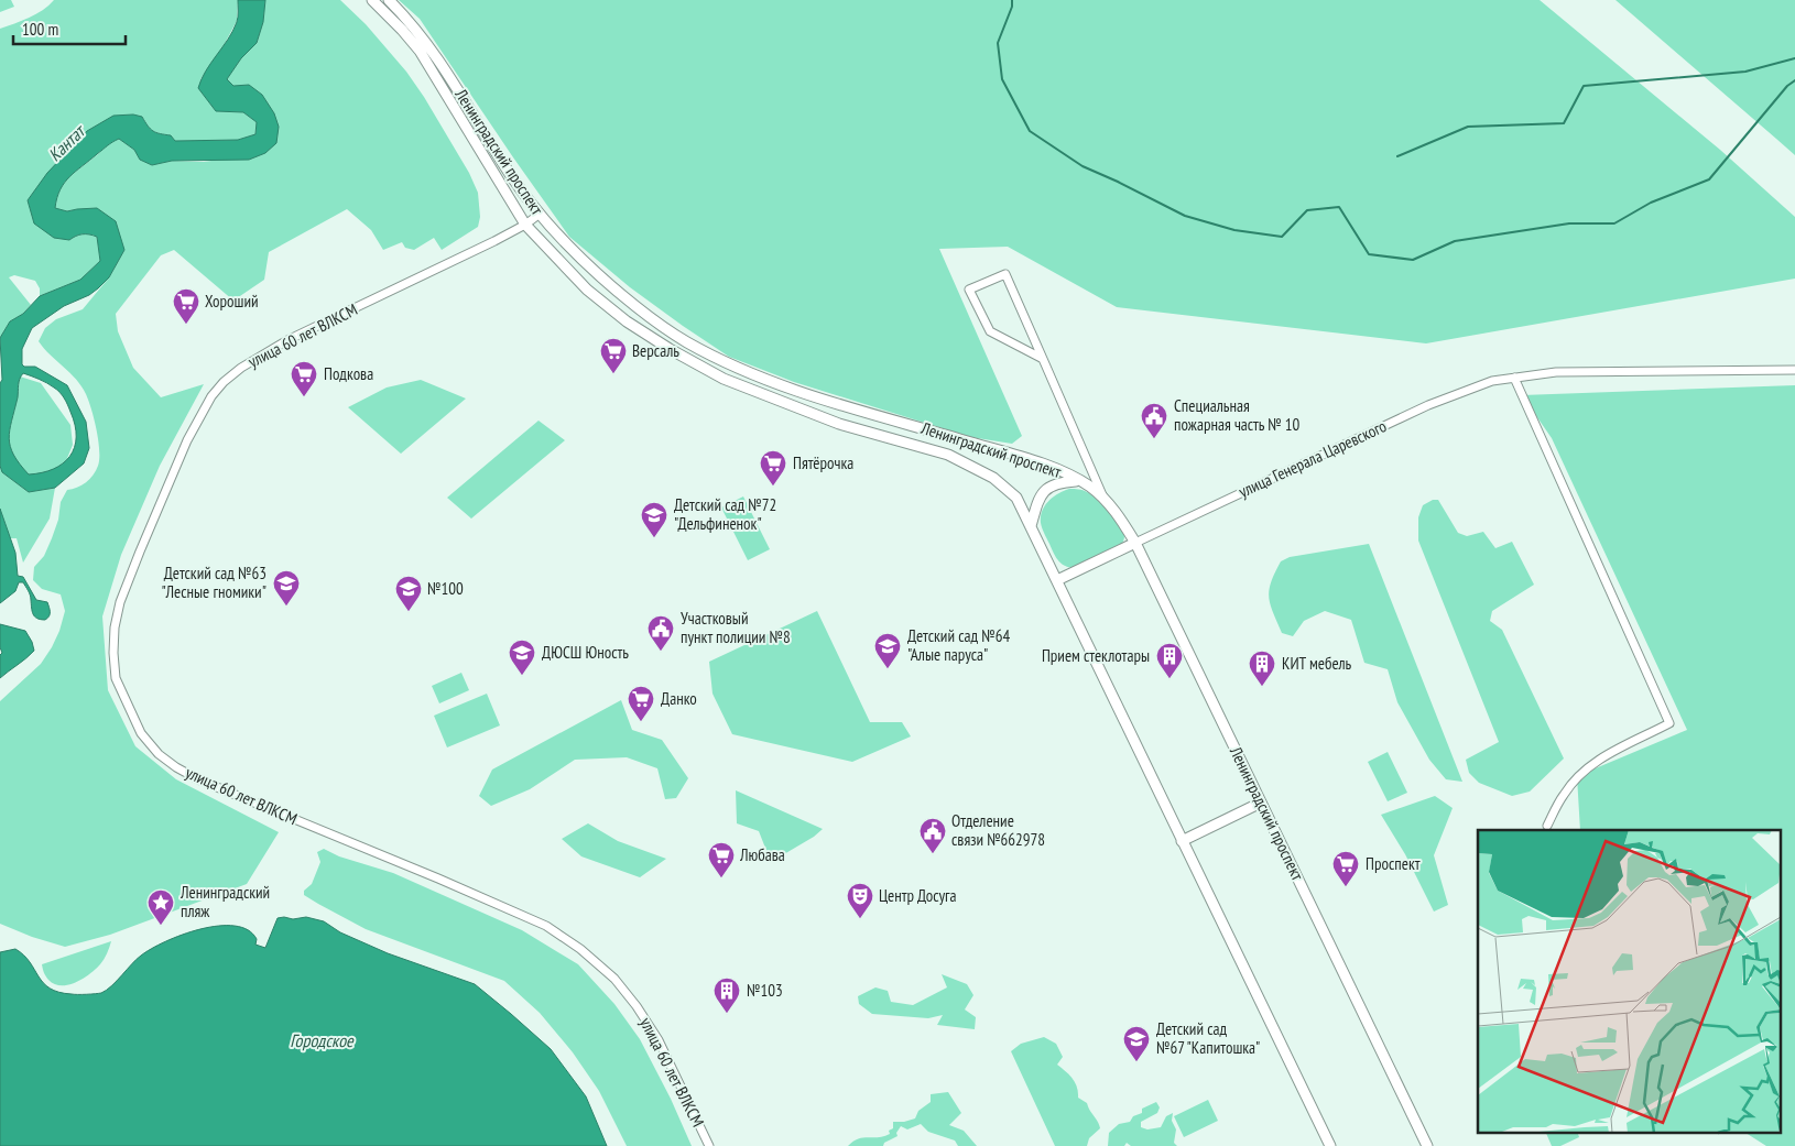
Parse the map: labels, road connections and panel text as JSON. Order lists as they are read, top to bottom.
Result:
{
  "streets": {
    "main road": ["Ленинградский проспект"],
    "street": ["улица 60 лет ВЛКСМ", "улица Генерала Царевского"]
  },
  "crossings": [
    ["Ленинградский проспект", "улица 60 лет ВЛКСМ"],
    ["Ленинградский проспект", "улица Генерала Царевского"]
  ],
  "water": ["Кантат", "Городское"],
  "places": {
    "supermarket": [
      "Хороший",
      "Версаль",
      "Подкова",
      "Пятёрочка",
      "Данко",
      "Любава",
      "Проспект"
    ],
    "public building": ["Специальная пожарная часть № 10", "Участковый пункт полиции №8", "Отделение связи №662978"],
    "school or university": [
      "Детский сад №72 \"Дельфиненок\"",
      "Детский сад №63 \"Лесные гномики\"",
      "№100",
      "Детский сад №64 \"Алые паруса\"",
      "ДЮСШ Юность",
      "Детский сад №67 \"Капитошка\""
    ],
    "building": ["Прием стеклотары", "КИТ мебель", "№103"],
    "theatre": ["Центр Досуга"],
    "place": ["Ленинградский пляж"]
  },
  "scale_bar": "100 m"
}
